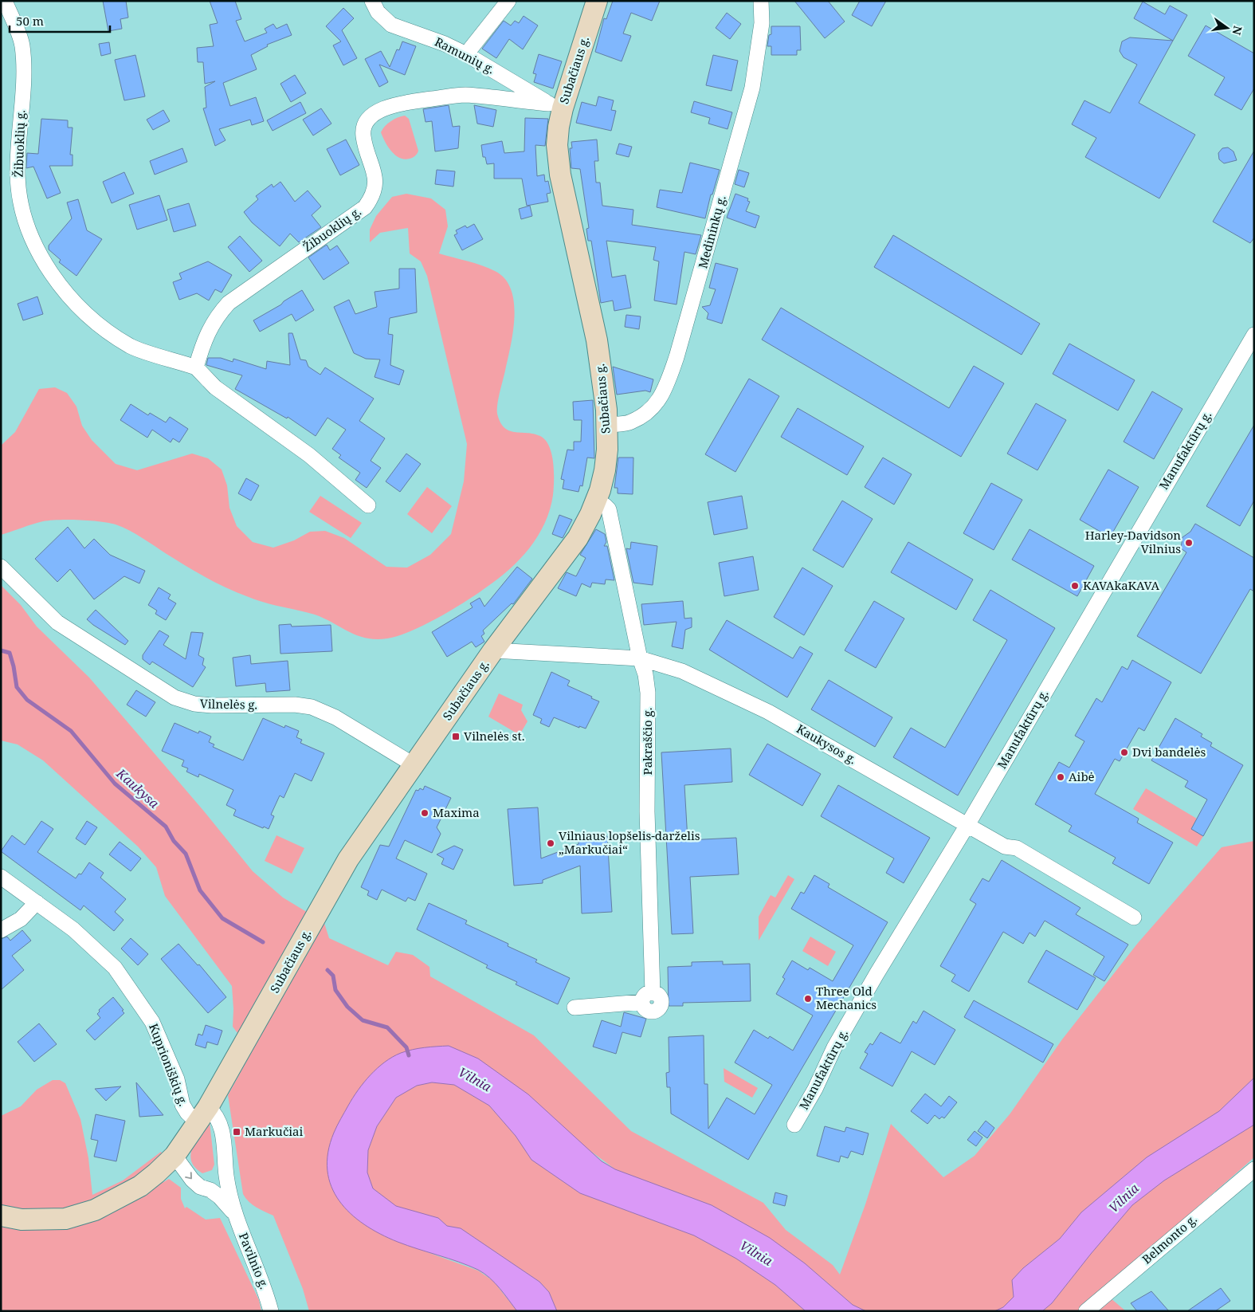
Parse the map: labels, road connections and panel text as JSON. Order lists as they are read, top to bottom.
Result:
{
  "streets": {
    "street": [
      "Ramunių g.",
      "Subačiaus g.",
      "Žibuoklių g.",
      "Medininkų g.",
      "Manufaktūrų g.",
      "Vilnelės g.",
      "Pakraščio g.",
      "Kaukysos g.",
      "Kuprioniškių g.",
      "Belmonto g.",
      "Pavilnio g."
    ]
  },
  "crossings": [
    ["Ramunių g.", "Subačiaus g."],
    ["Ramunių g.", "Žibuoklių g."],
    ["Subačiaus g.", "Žibuoklių g."],
    ["Subačiaus g.", "Medininkų g."],
    ["Subačiaus g.", "Vilnelės g."],
    ["Subačiaus g.", "Pakraščio g."],
    ["Subačiaus g.", "Kaukysos g."],
    ["Subačiaus g.", "Kuprioniškių g."],
    ["Subačiaus g.", "Pavilnio g."],
    ["Manufaktūrų g.", "Kaukysos g."],
    ["Pakraščio g.", "Kaukysos g."],
    ["Kuprioniškių g.", "Pavilnio g."]
  ],
  "water": ["Kaukysa", "Vilnia"],
  "places": {
    "other": [
      "Harley-Davidson Vilnius",
      "KAVAkaKAVA",
      "Dvi bandelės",
      "Aibė",
      "Maxima",
      "Vilniaus lopšelis-darželis „Markučiai“",
      "Three Old Mechanics"
    ],
    "transit": ["Vilnelės st.", "Markučiai"]
  },
  "scale_bar": "50 m",
  "north": "right"
}
